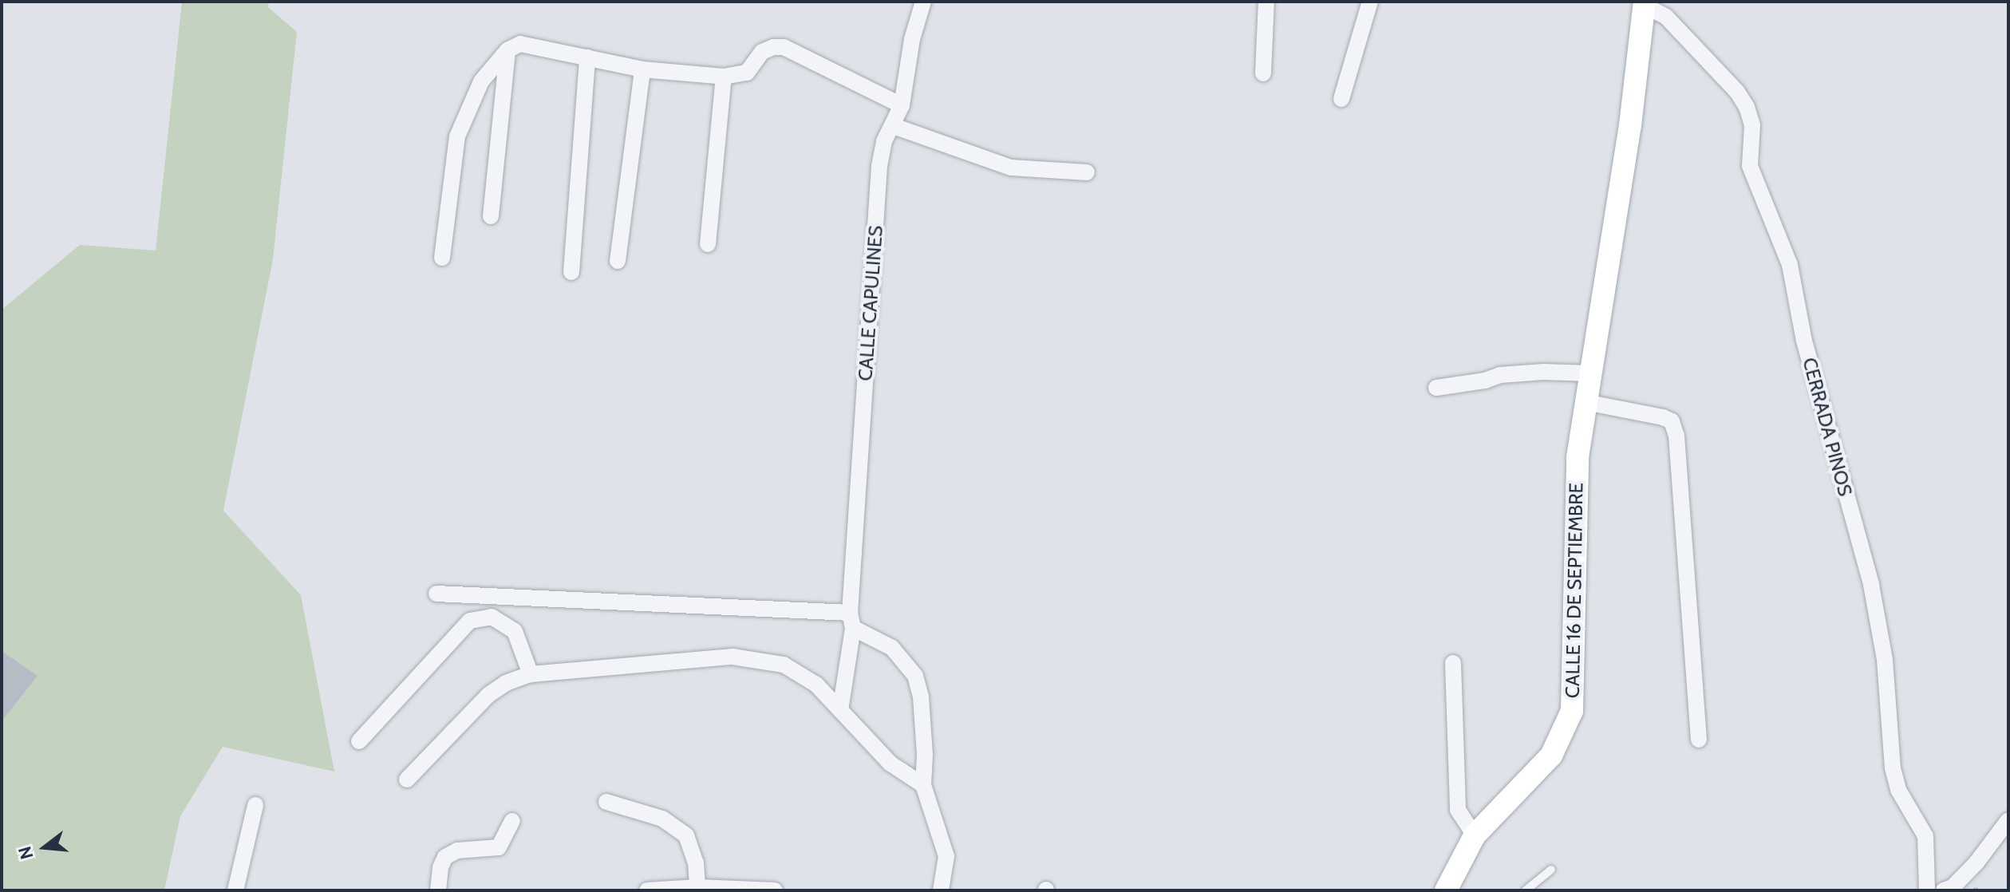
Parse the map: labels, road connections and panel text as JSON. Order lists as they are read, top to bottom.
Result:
{
  "streets": {
    "main road": ["CALLE 16 DE SEPTIEMBRE"],
    "street": ["CALLE CAPULINES", "CERRADA PINOS"]
  },
  "crossings": [
    ["CERRADA PINOS", "CALLE 16 DE SEPTIEMBRE"]
  ],
  "north": "left"
}
